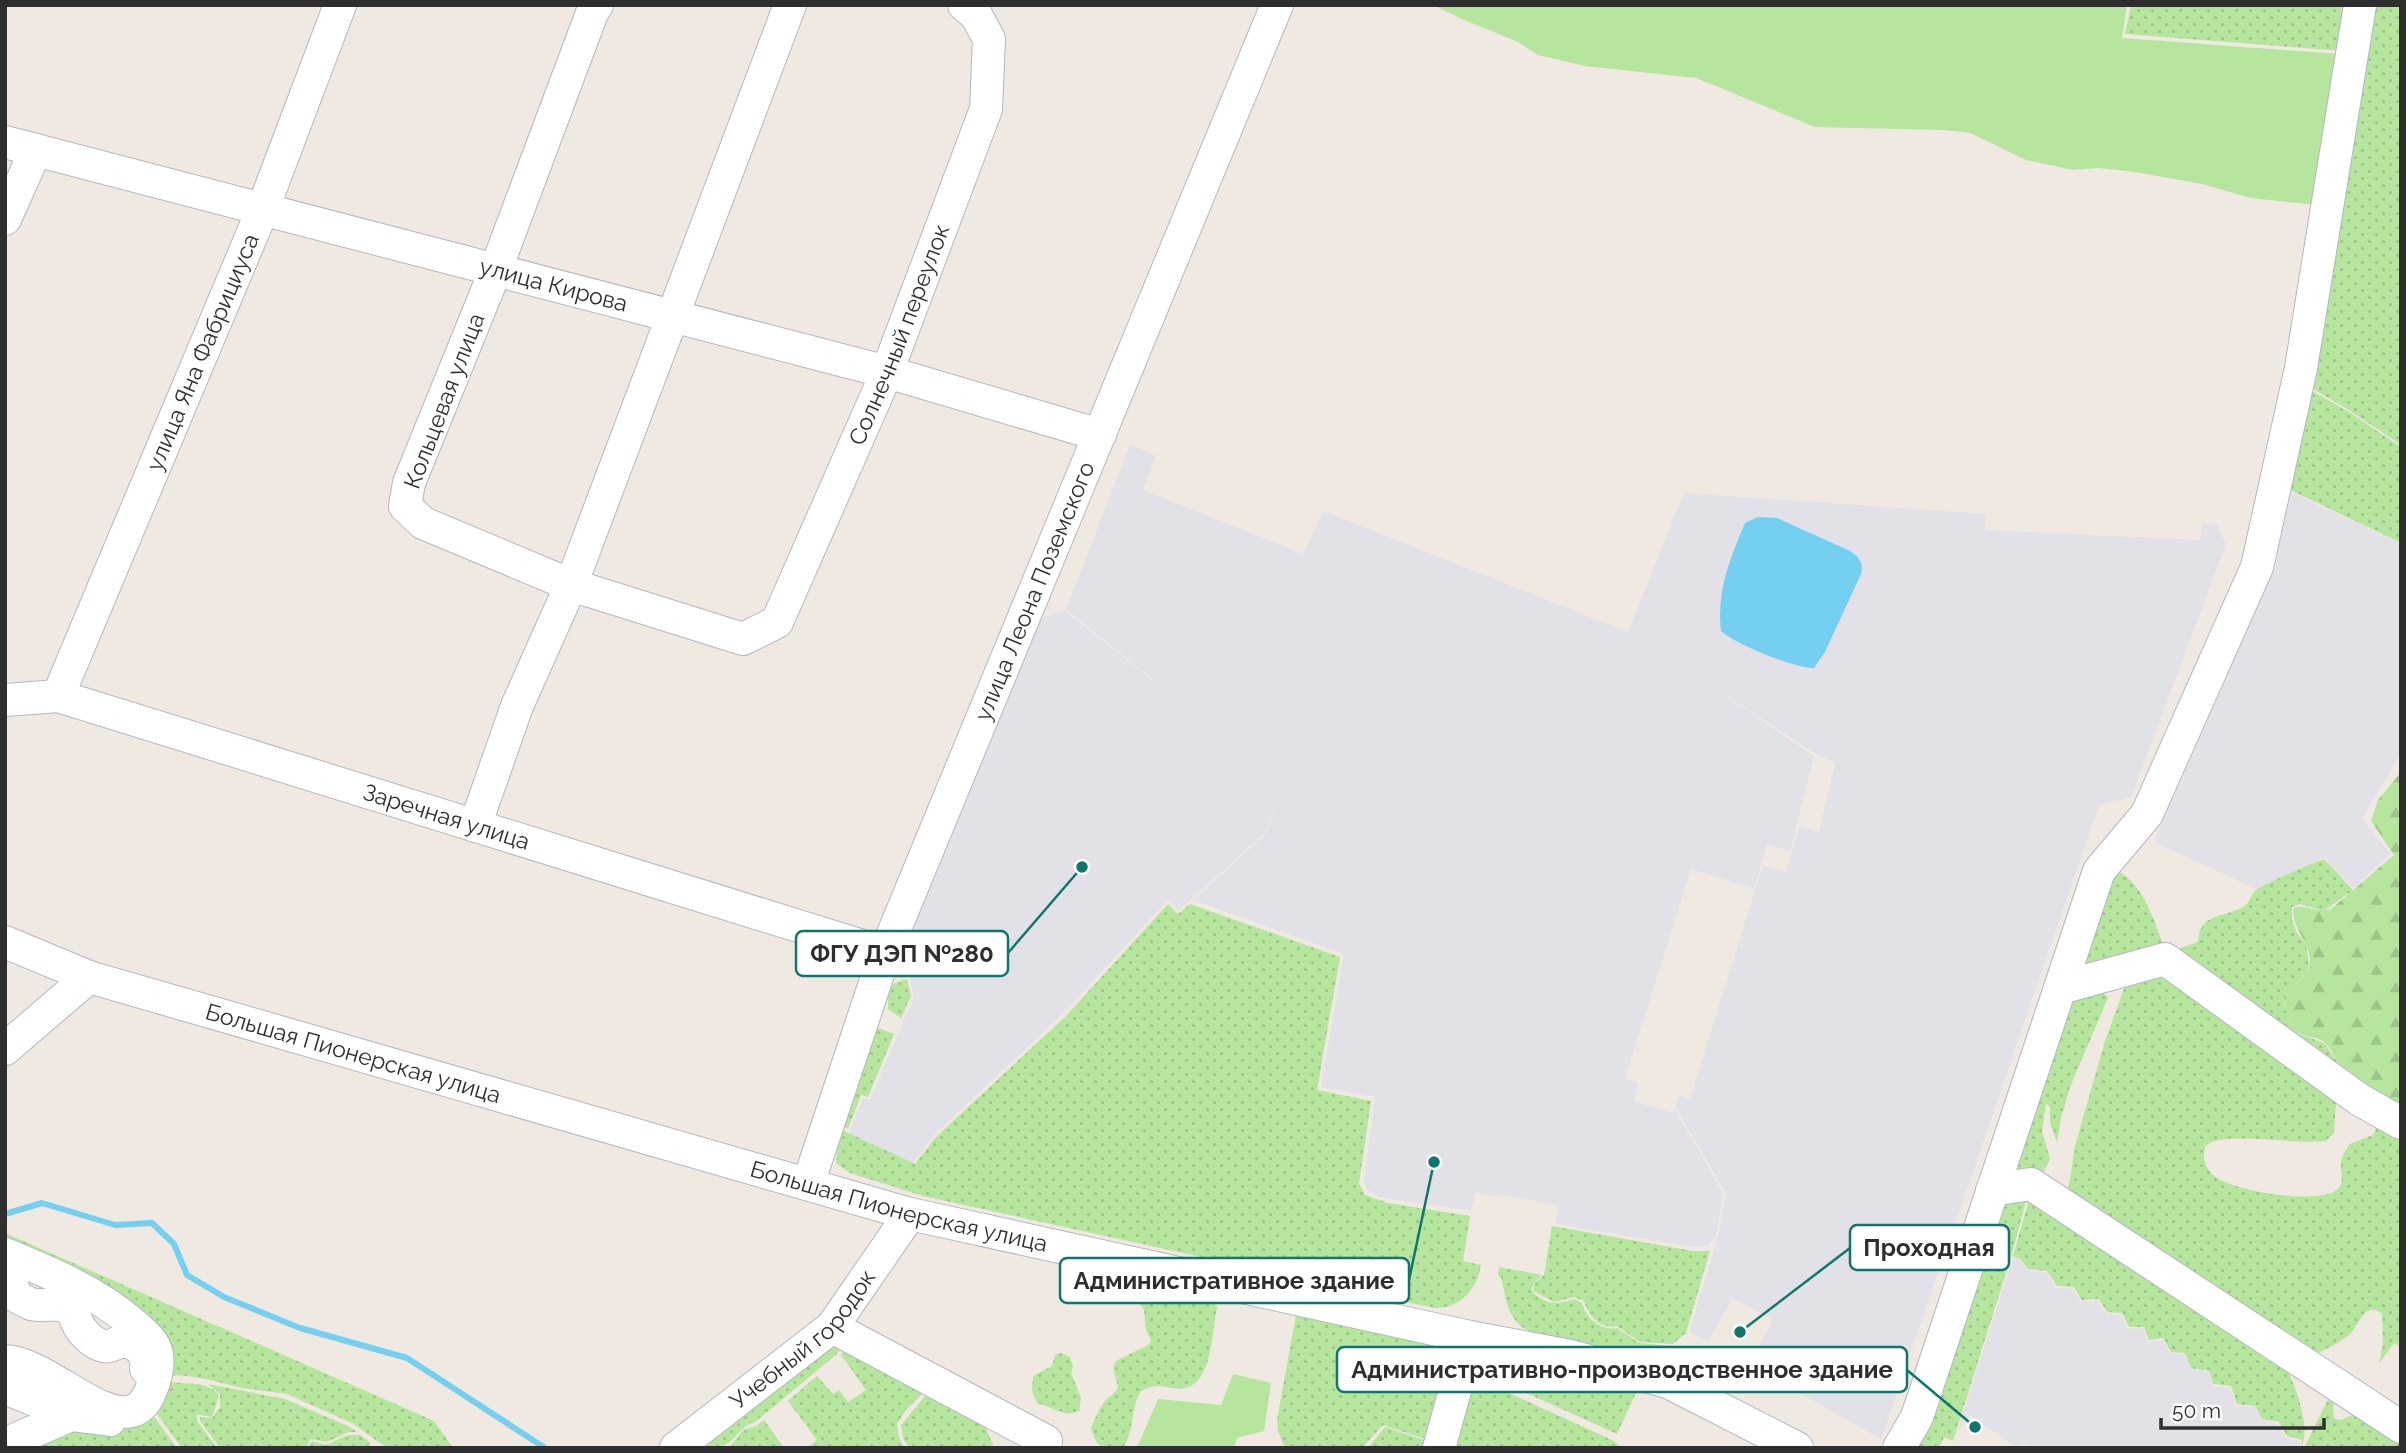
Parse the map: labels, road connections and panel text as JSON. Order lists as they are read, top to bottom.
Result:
{
  "streets": {
    "street": [
      "улица Кирова",
      "Солнечный переулок",
      "улица Яна Фабрициуса",
      "Кольцевая улица",
      "улица Леона Поземского",
      "Заречная улица",
      "Большая Пионерская улица",
      "Учебный городок"
    ]
  },
  "crossings": [
    ["улица Кирова", "Солнечный переулок"],
    ["улица Кирова", "улица Яна Фабрициуса"],
    ["улица Кирова", "Кольцевая улица"],
    ["улица Кирова", "улица Леона Поземского"],
    ["Солнечный переулок", "Кольцевая улица"],
    ["улица Яна Фабрициуса", "Заречная улица"],
    ["улица Леона Поземского", "Заречная улица"],
    ["улица Леона Поземского", "Большая Пионерская улица"],
    ["Большая Пионерская улица", "Учебный городок"]
  ],
  "places": [
    "ФГУ ДЭП №280",
    "Административное здание",
    "Проходная",
    "Административно-производственное здание"
  ],
  "scale_bar": "50 m"
}
